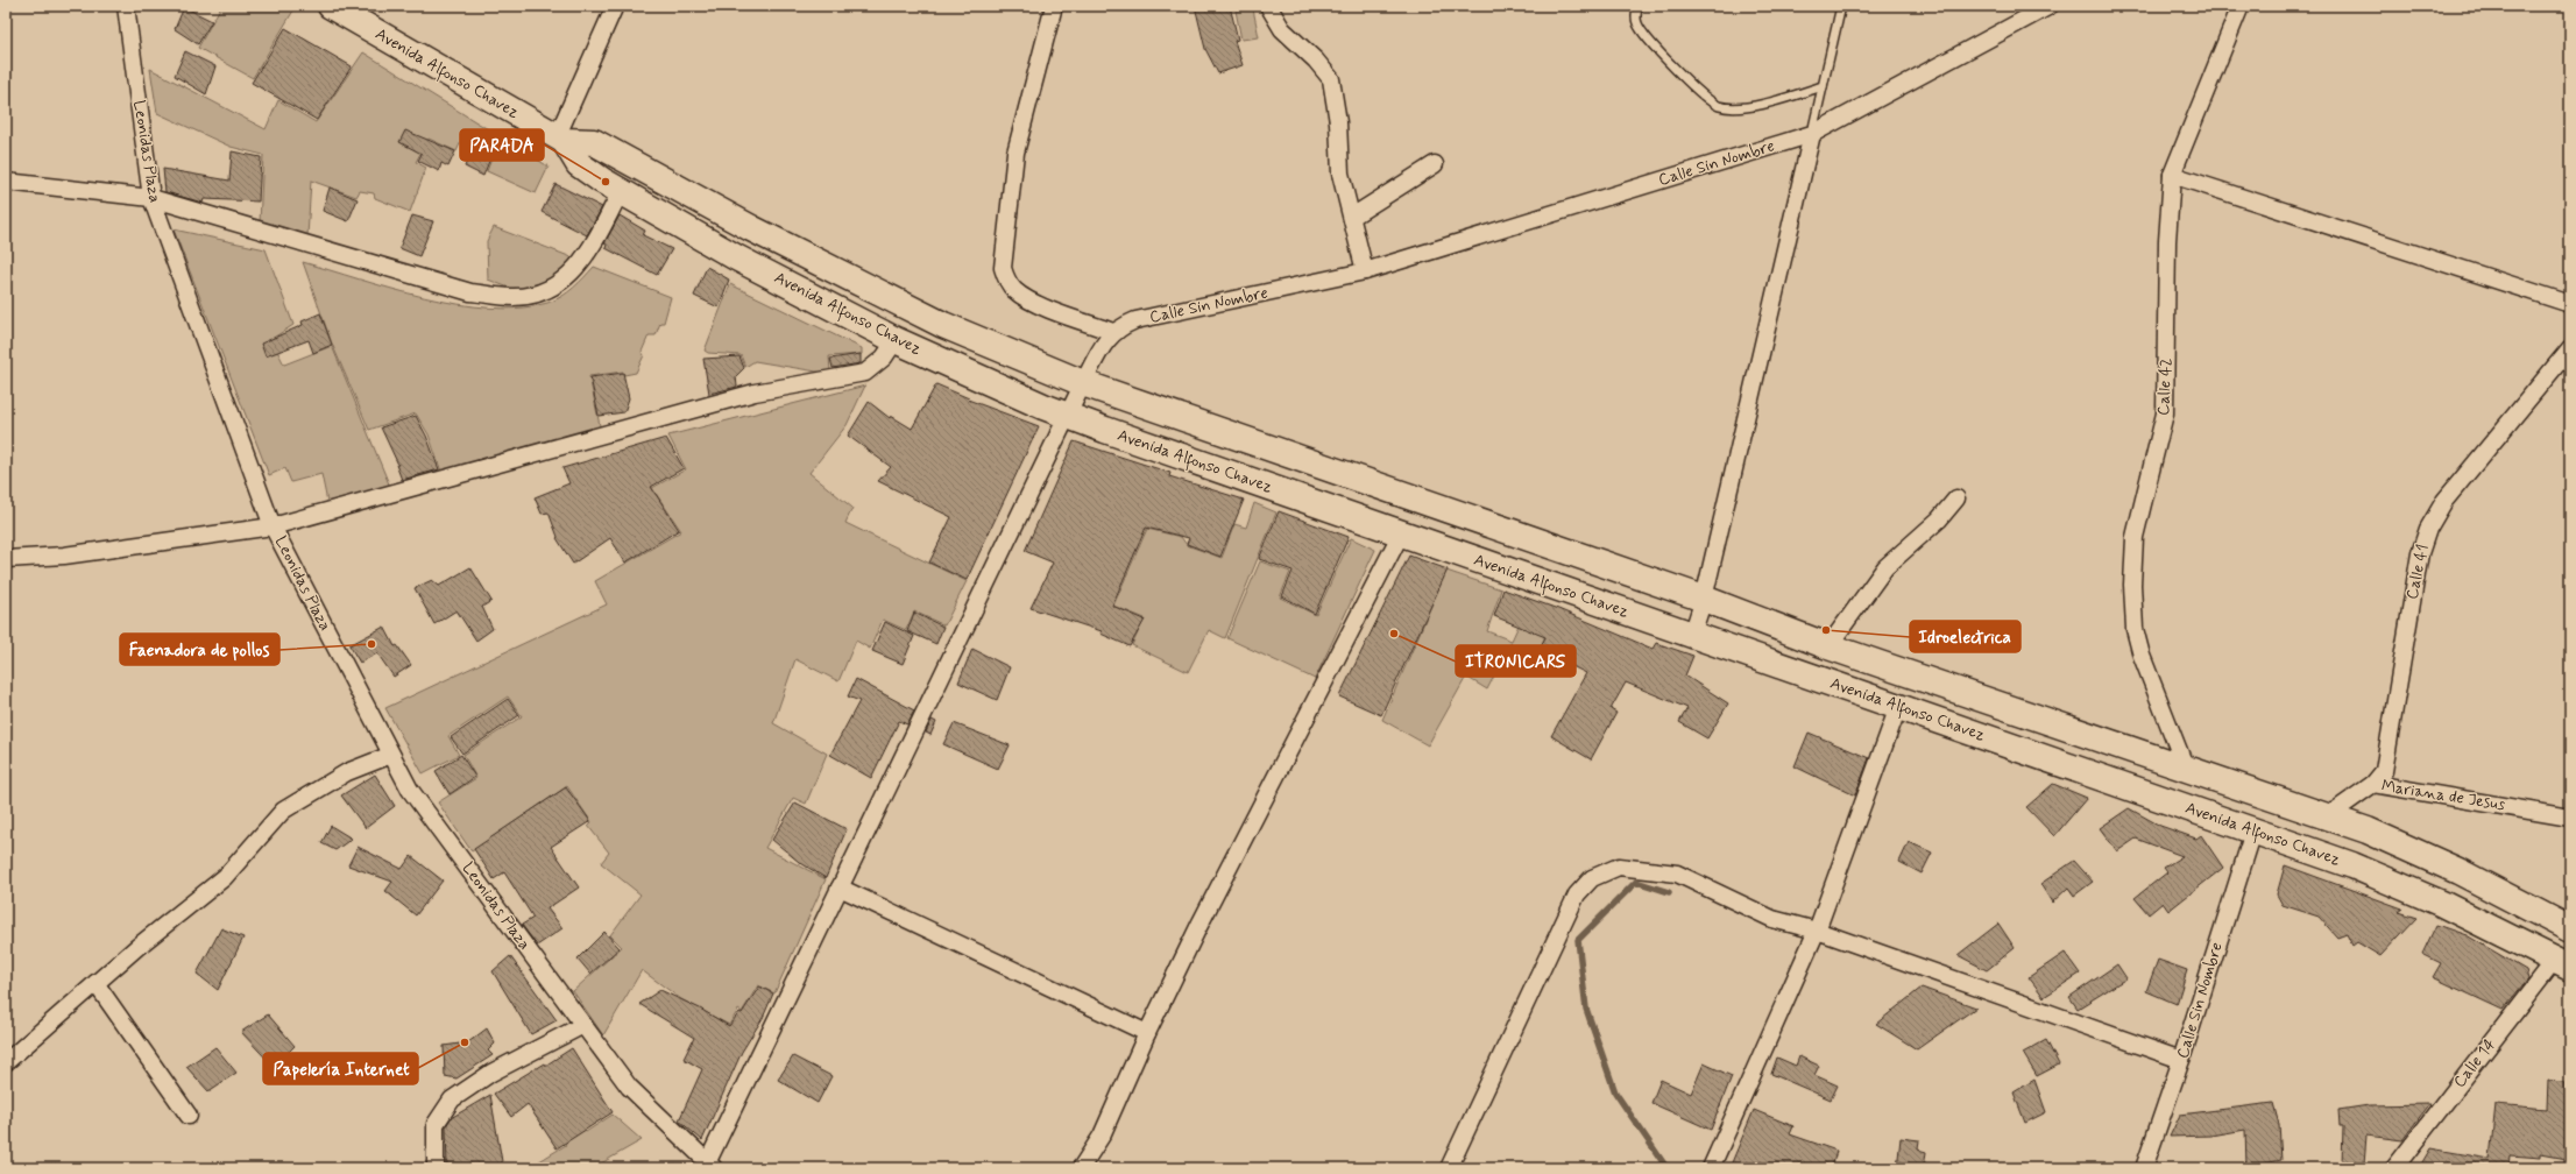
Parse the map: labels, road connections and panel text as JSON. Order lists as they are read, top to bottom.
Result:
{
  "streets": {
    "main road": ["Avenida Alfonso Chavez"],
    "street": [
      "Leonidas Plaza",
      "Calle Sin Nombre",
      "Calle 42",
      "Calle 41",
      "Mariana de Jesus",
      "Calle 14"
    ]
  },
  "crossings": [
    ["Avenida Alfonso Chavez", "Calle Sin Nombre"],
    ["Avenida Alfonso Chavez", "Calle 42"],
    ["Avenida Alfonso Chavez", "Mariana de Jesus"],
    ["Avenida Alfonso Chavez", "Calle 14"],
    ["Leonidas Plaza", "Calle Sin Nombre"],
    ["Calle 41", "Mariana de Jesus"]
  ],
  "places": [
    "PARADA",
    "Idroelectrica",
    "ITRONICARS",
    "Faenadora de pollos",
    "Papelería Internet"
  ]
}
